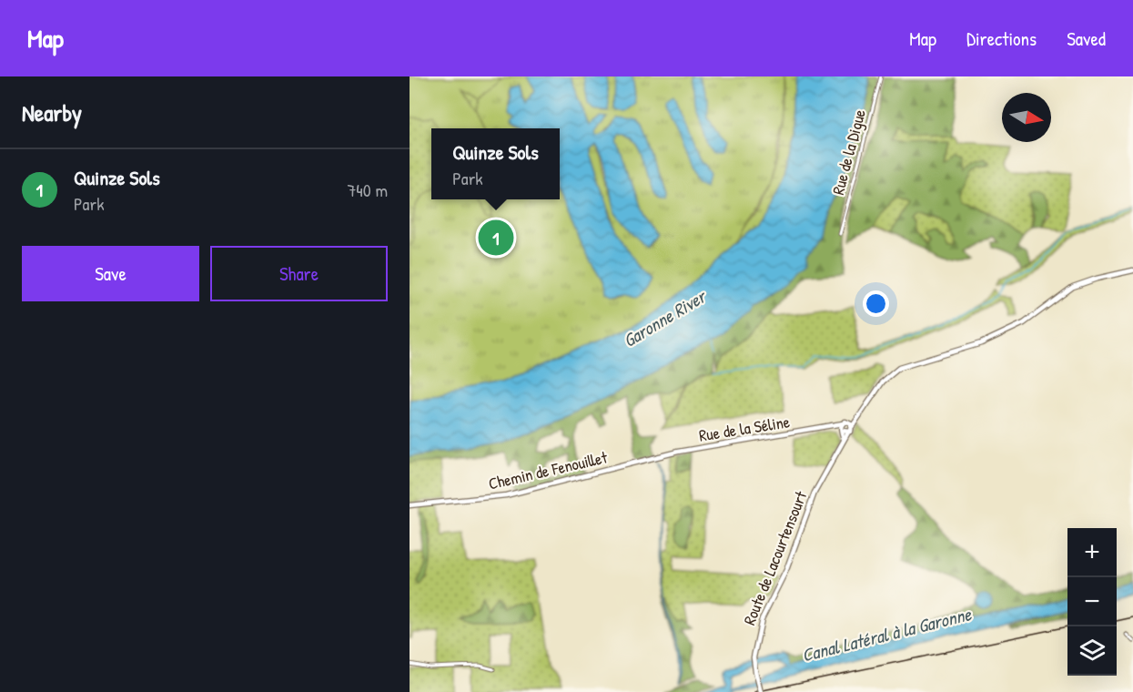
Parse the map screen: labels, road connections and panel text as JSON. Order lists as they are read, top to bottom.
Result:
{
  "streets": {
    "main road": ["Rue de la Séline", "Chemin de Fenouillet", "Route de Lacourtensourt"],
    "street": ["Rue de la Digue"]
  },
  "crossings": [
    ["Rue de la Séline", "Chemin de Fenouillet"]
  ],
  "water": ["Garonne River", "Canal Latéral à la Garonne"],
  "north": "right",
  "page": {
    "header": "Map",
    "nav": ["Map", "Directions", "Saved"],
    "heading": "Nearby",
    "popup": ["Quinze Sols", "Park"],
    "list": [
      {
        "mark": "1",
        "name": "Quinze Sols",
        "note": "Park",
        "value": "740 m"
      }
    ],
    "pins": "1",
    "buttons": ["Save", "Share"],
    "map_buttons": ["+", "−"]
  }
}
